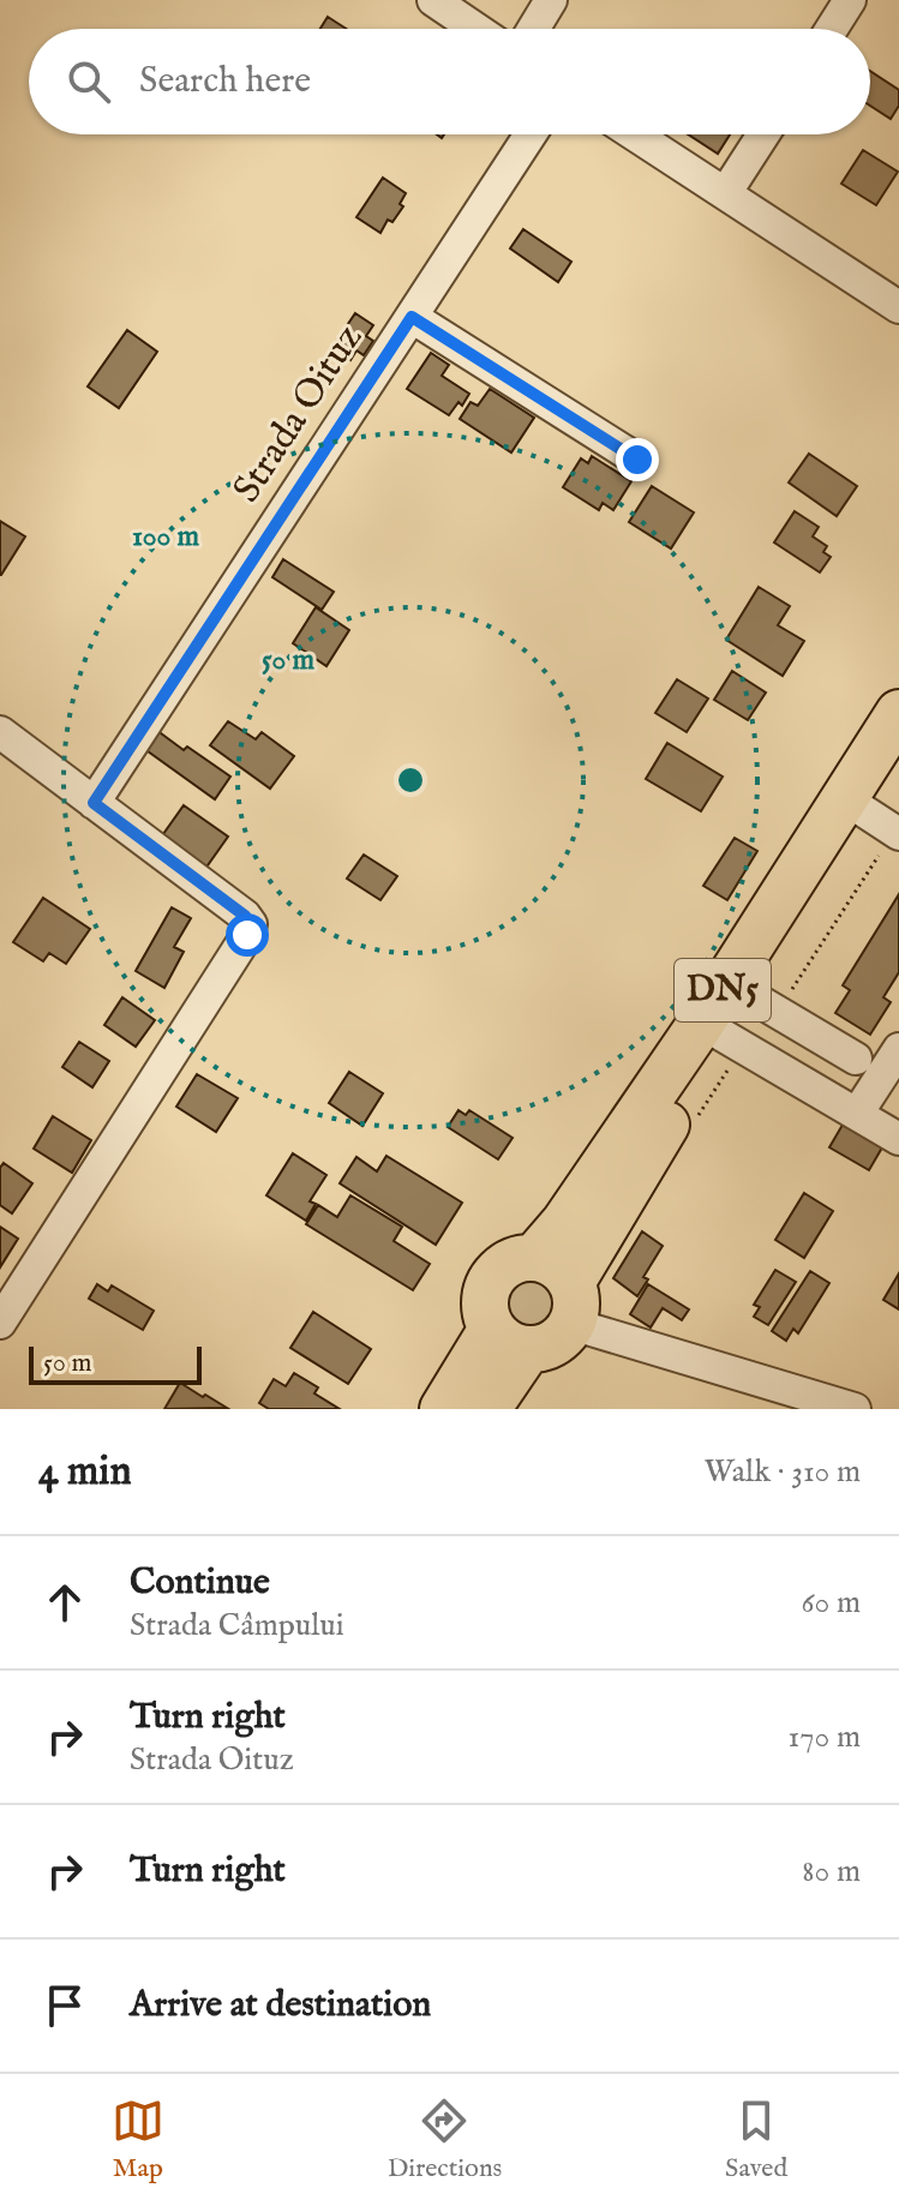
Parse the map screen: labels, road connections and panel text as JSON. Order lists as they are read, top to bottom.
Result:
{
  "streets": {
    "highway": ["DN5"],
    "street": ["Strada Oituz"]
  },
  "scale_bar": "50 m",
  "page": {
    "search": "Search here",
    "scale": "50 m",
    "heading": ["4 min", "Walk · 310 m"],
    "list": [
      ["Continue", "Strada Câmpului", "60 m"],
      ["Turn right", "Strada Oituz", "170 m"],
      ["Turn right", "80 m"],
      "Arrive at destination"
    ],
    "nav": ["Map", "Directions", "Saved"]
  },
  "rings": ["100 m", "50 m"]
}
